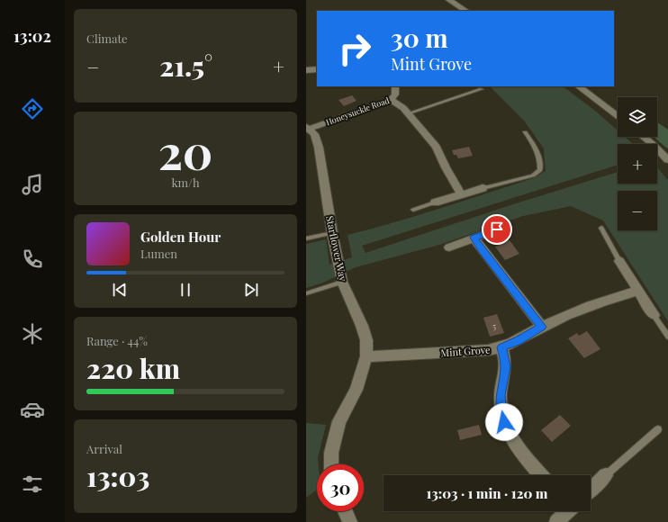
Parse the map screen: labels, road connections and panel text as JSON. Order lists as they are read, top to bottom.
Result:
{
  "streets": {
    "street": ["Honeysuckle Road", "Starflower Way", "Mint Grove"]
  },
  "crossings": [
    ["Honeysuckle Road", "Starflower Way"],
    ["Starflower Way", "Mint Grove"]
  ],
  "house_numbers": ["5"],
  "page": {
    "tabs": "13:02",
    "tile": [
      "Climate",
      ["20", "km/h"],
      ["Range · 44%", "220 km"],
      ["Arrival", "13:03"]
    ],
    "turn": ["30 m", "Mint Grove"],
    "heat": ["−", "21.5°", "+"],
    "map_buttons": ["+", "−"],
    "song": ["Golden Hour", "Lumen"],
    "limit": "30",
    "trip": "13:03 · 1 min · 120 m"
  }
}
